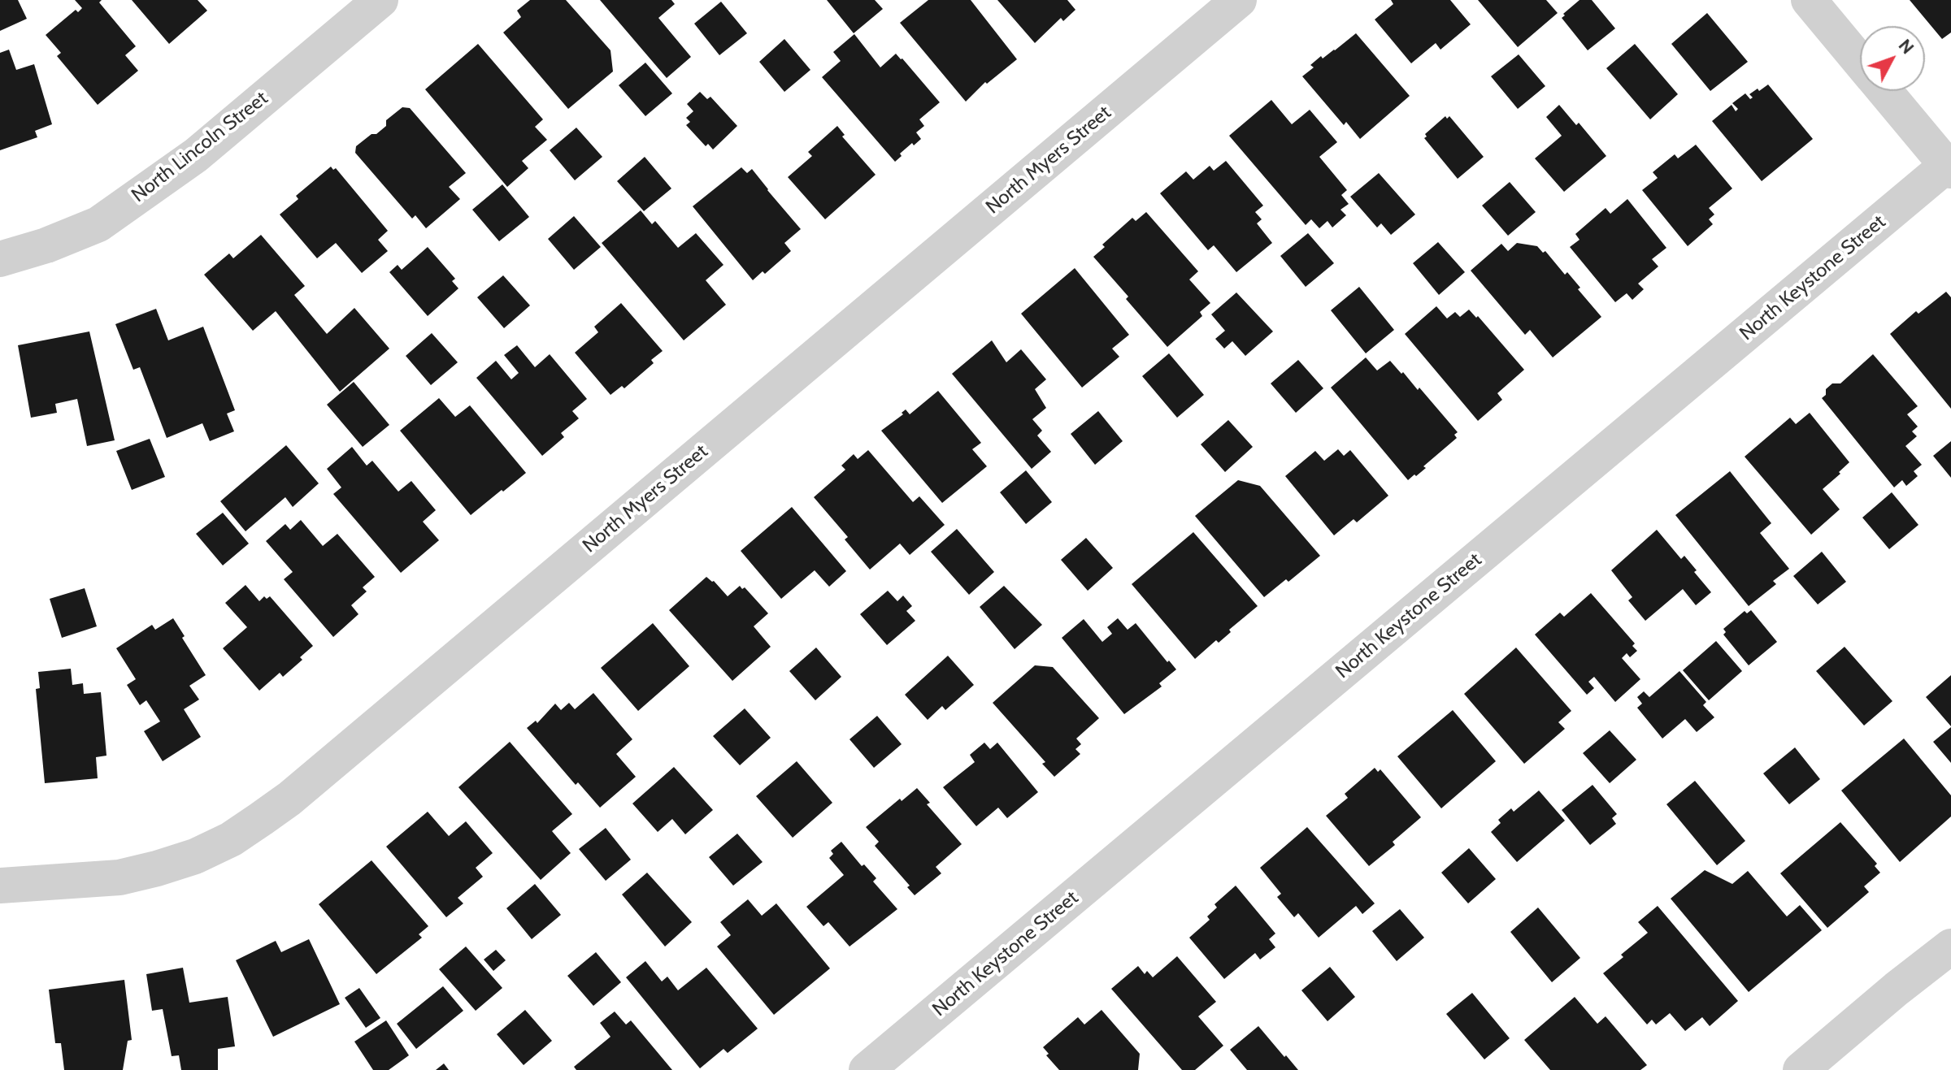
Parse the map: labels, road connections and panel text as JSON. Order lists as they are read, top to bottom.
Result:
{
  "streets": {
    "street": ["North Lincoln Street", "North Myers Street", "North Keystone Street"]
  },
  "north": "top right"
}
